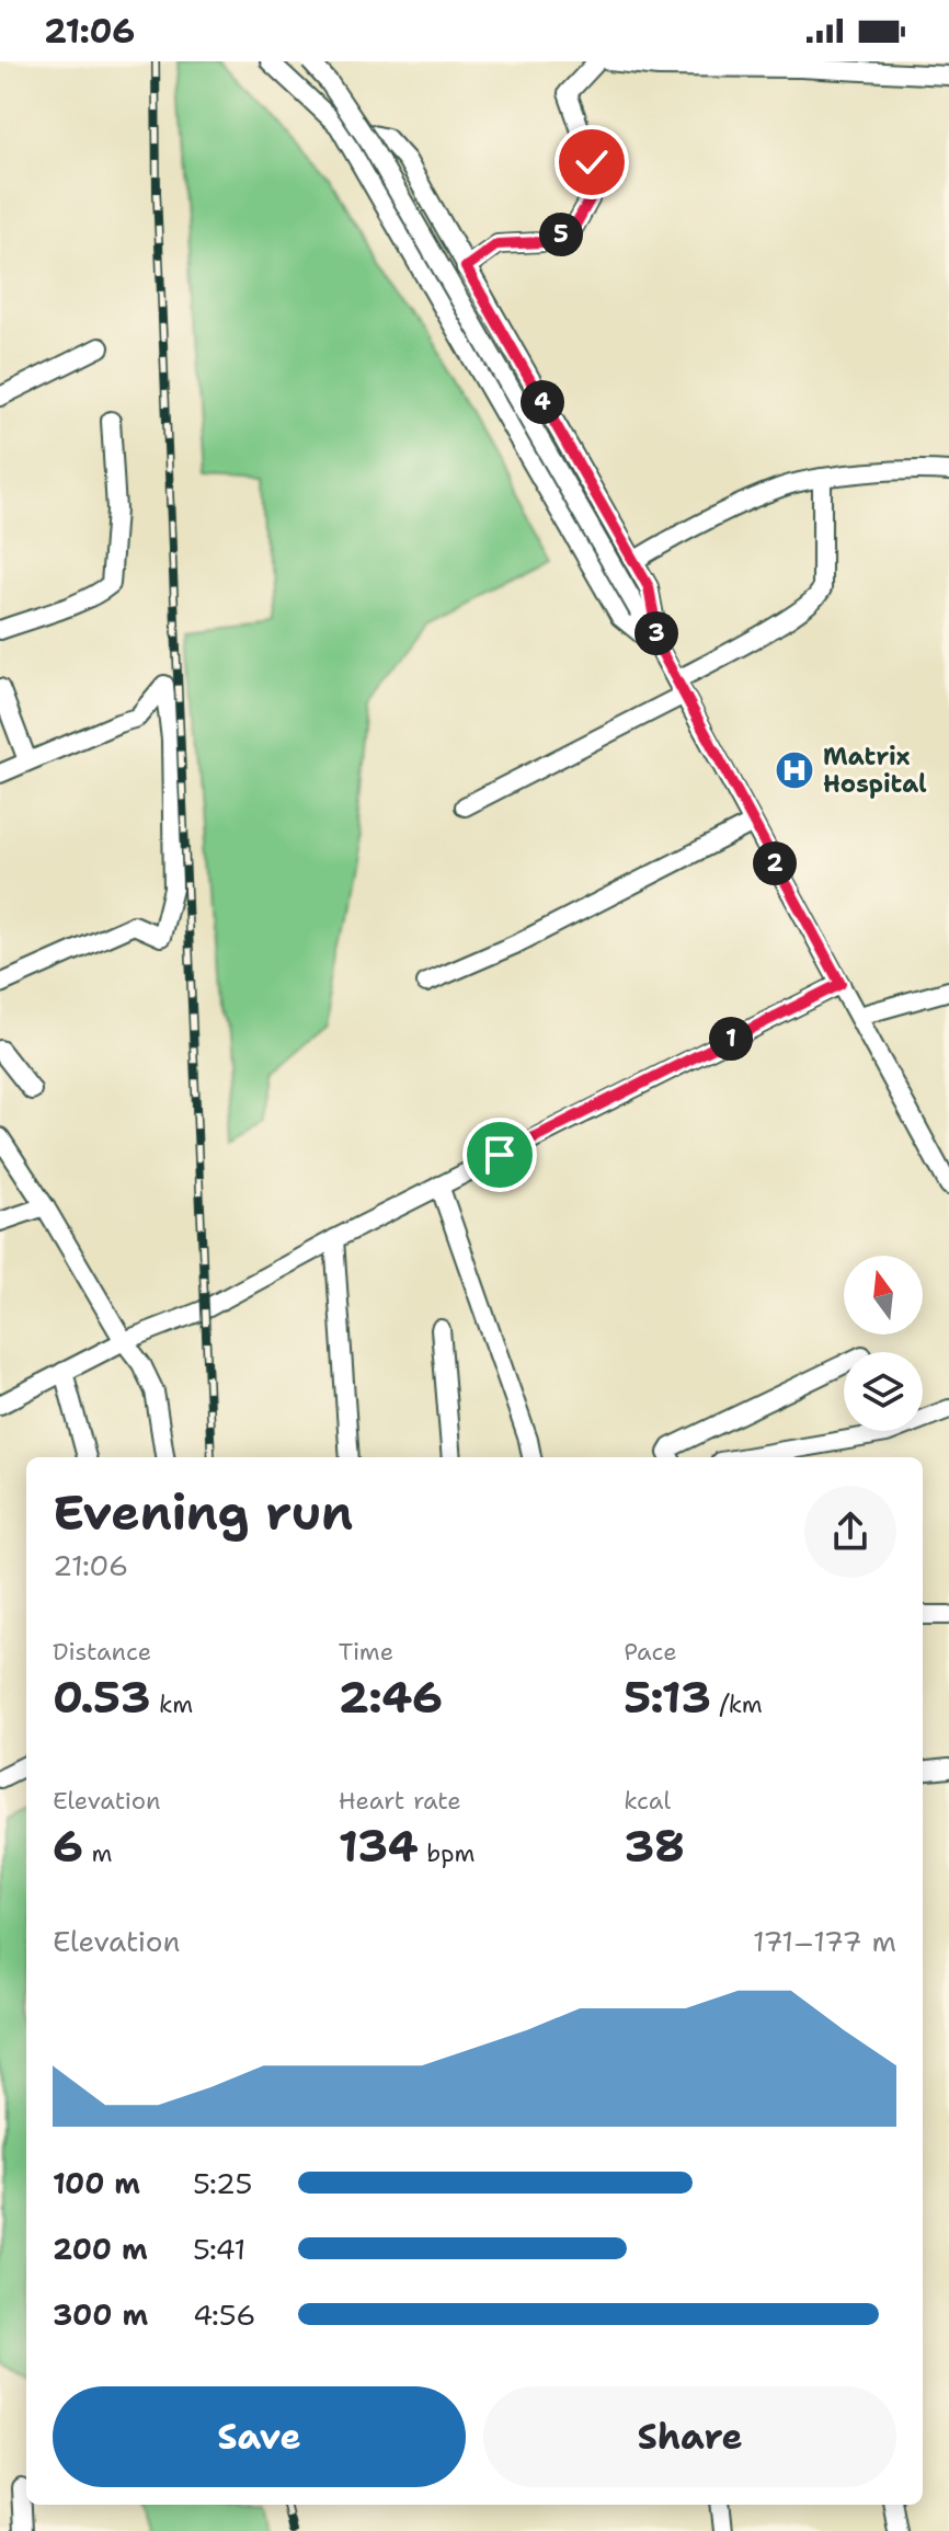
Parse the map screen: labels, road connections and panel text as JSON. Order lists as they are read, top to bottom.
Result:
{
  "places": {
    "hospital": ["Matrix Hospital"]
  },
  "north": "top",
  "page": {
    "status": "21:06",
    "pins": [
      "5",
      "4",
      "3",
      "2",
      "1"
    ],
    "heading": ["Evening run", "21:06"],
    "stats": [
      ["Distance", "0.53 km"],
      ["Time", "2:46"],
      ["Pace", "5:13 /km"],
      ["Elevation", "6 m"],
      ["Heart rate", "134 bpm"],
      ["kcal", "38"]
    ],
    "chart": ["Elevation", "171–177 m"],
    "list": [
      {
        "name": "100 m",
        "note": "5:25"
      },
      {
        "name": "200 m",
        "note": "5:41"
      },
      {
        "name": "300 m",
        "note": "4:56"
      }
    ],
    "buttons": ["Save", "Share"]
  }
}
